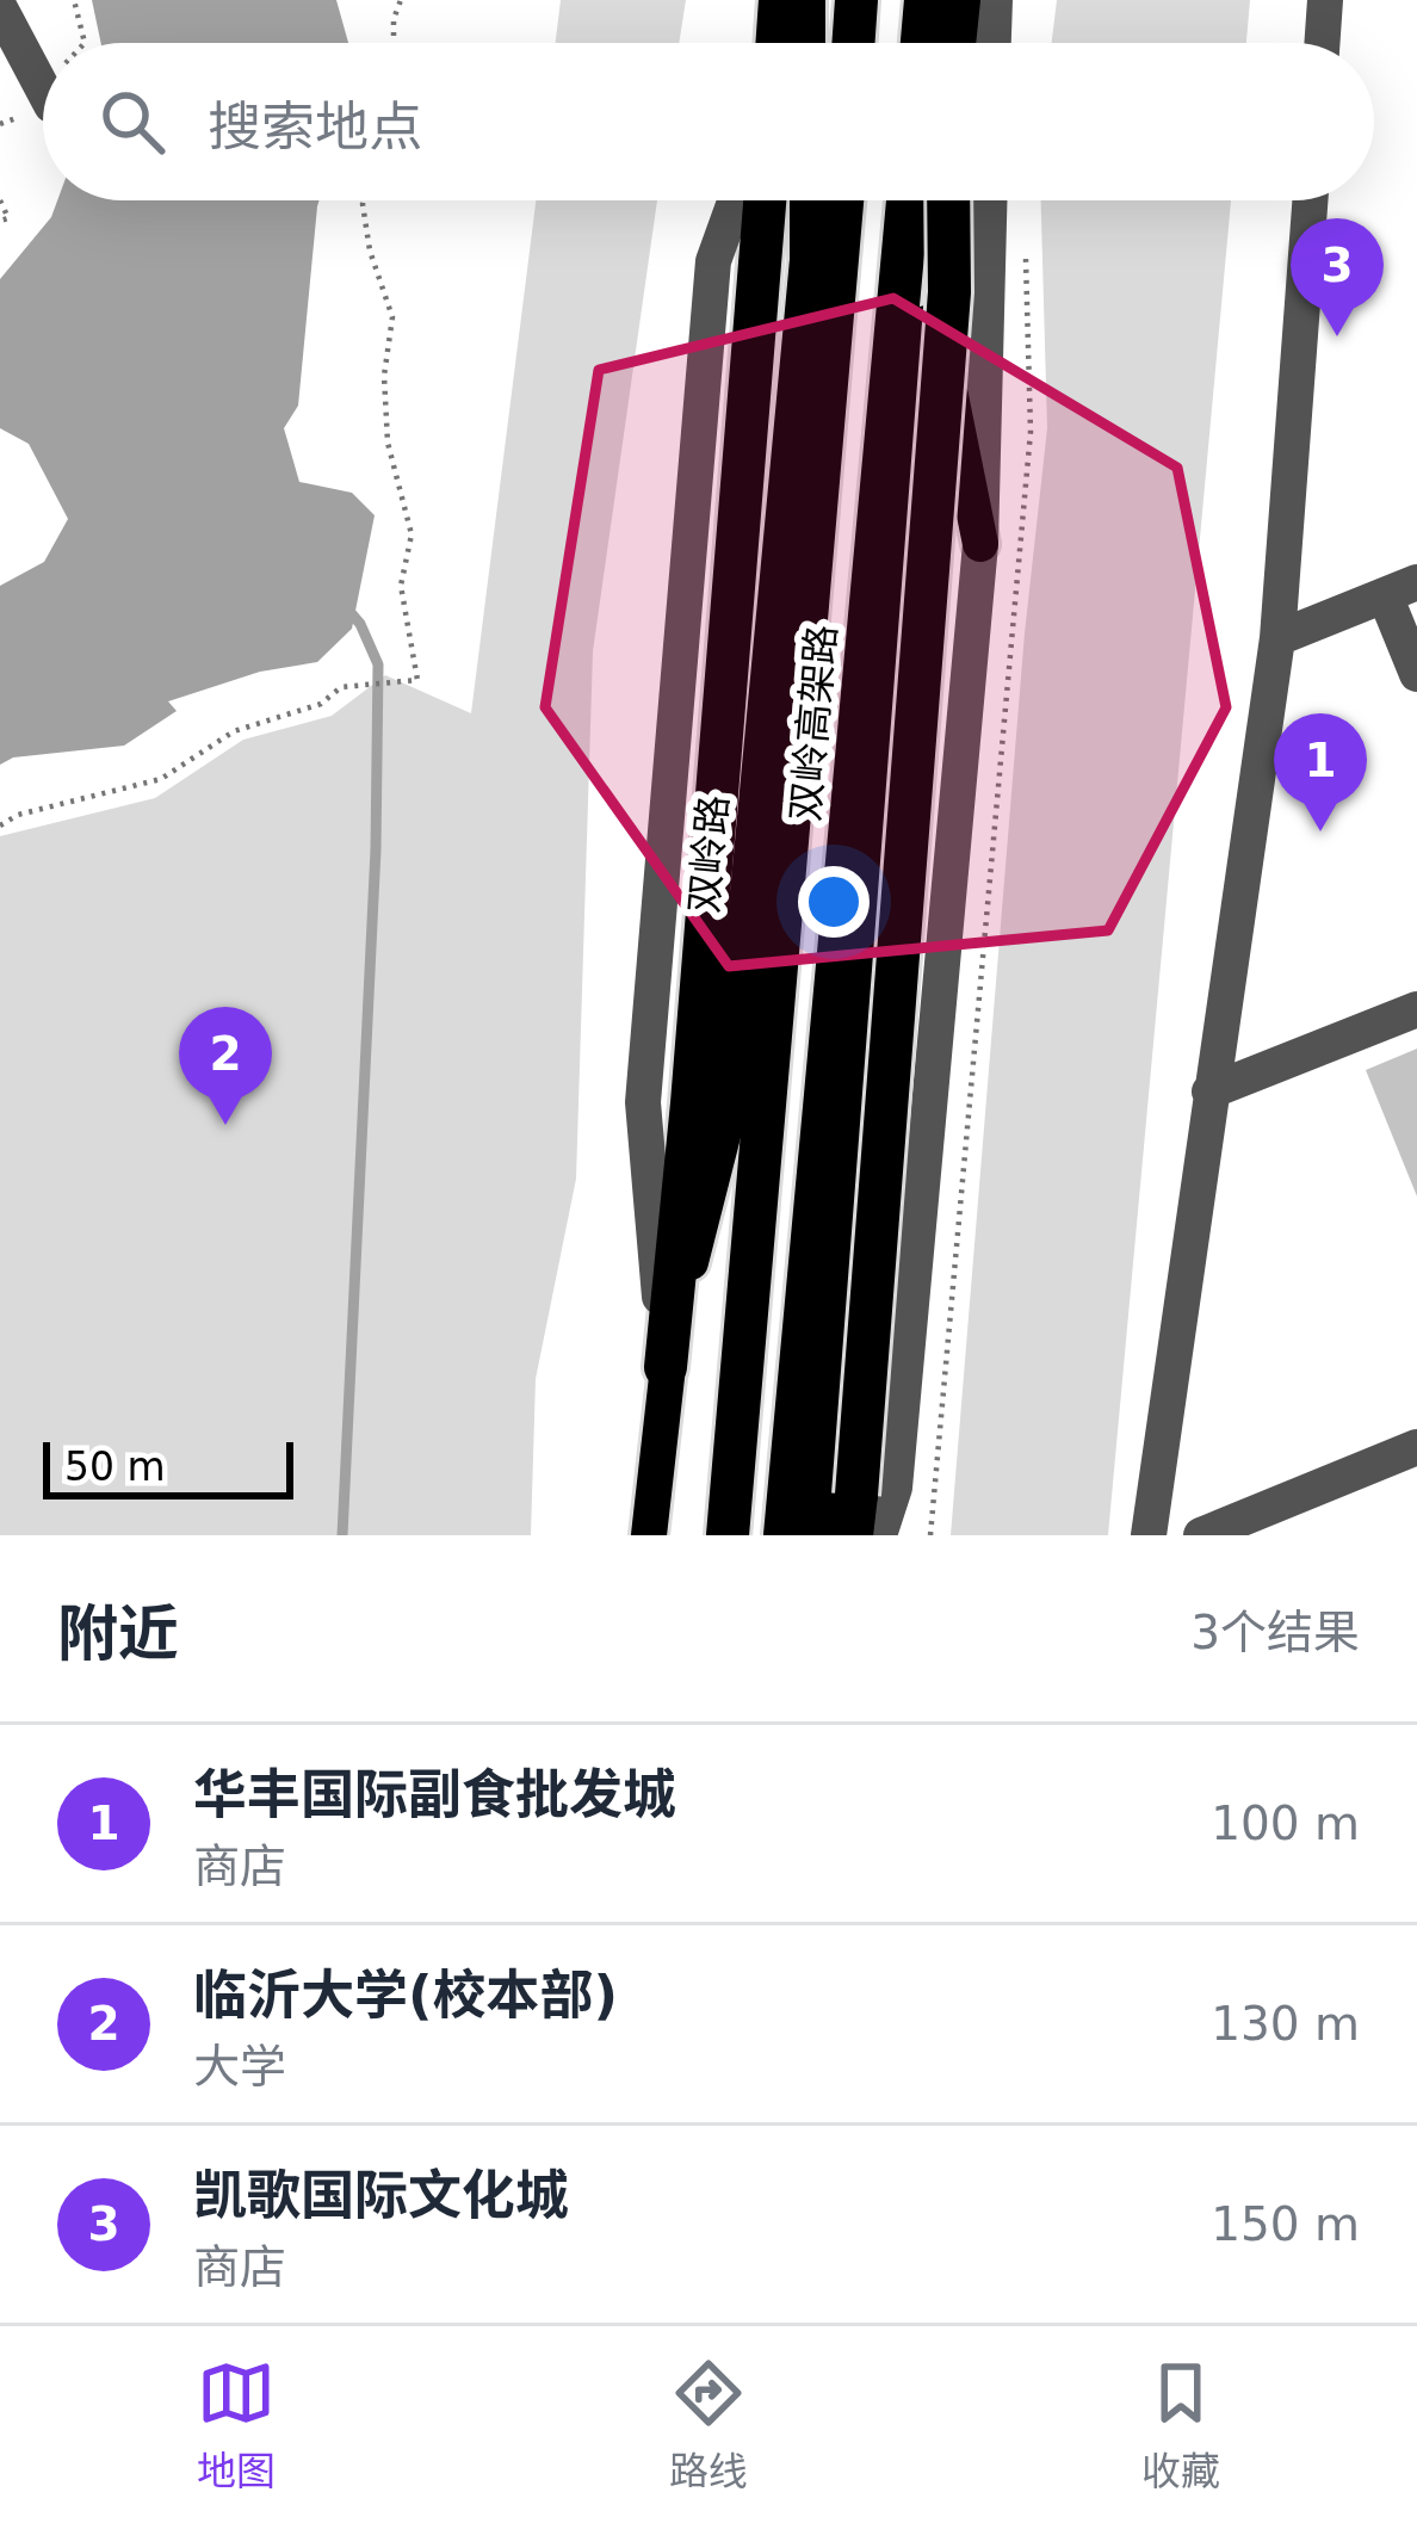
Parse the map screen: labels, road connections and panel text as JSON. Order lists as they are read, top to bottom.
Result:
{
  "streets": {
    "highway": ["双岭高架路"],
    "main road": ["双岭路"]
  },
  "scale_bar": "50 m",
  "page": {
    "search": "搜索地点",
    "pins": ["3", "1", "2"],
    "scale": "50 m",
    "heading": ["附近", "3个结果"],
    "list": [
      {
        "mark": "1",
        "name": "华丰国际副食批发城",
        "note": "商店",
        "value": "100 m"
      },
      {
        "mark": "2",
        "name": "临沂大学(校本部)",
        "note": "大学",
        "value": "130 m"
      },
      {
        "mark": "3",
        "name": "凯歌国际文化城",
        "note": "商店",
        "value": "150 m"
      }
    ],
    "nav": ["地图", "路线", "收藏"]
  }
}
